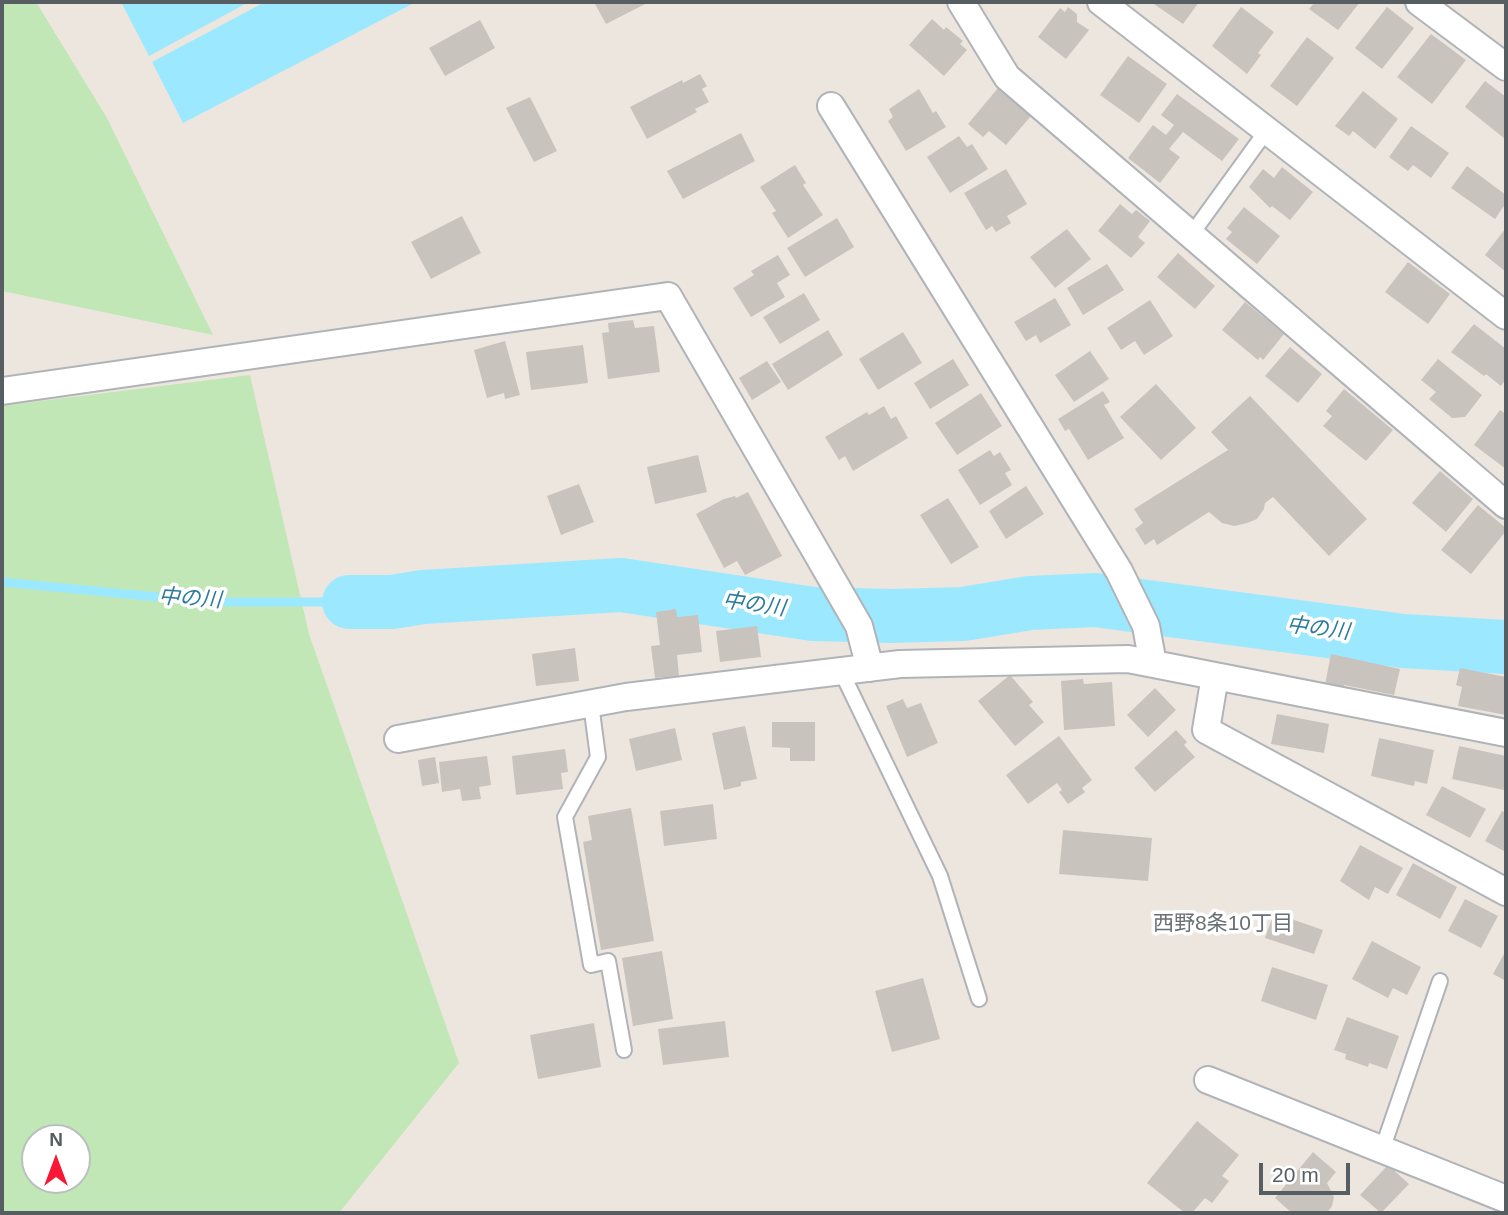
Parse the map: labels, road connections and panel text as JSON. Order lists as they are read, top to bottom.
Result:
{
  "districts": ["西野8条10丁目"],
  "water": ["中の川"],
  "scale_bar": "20 m",
  "north": "top"
}
